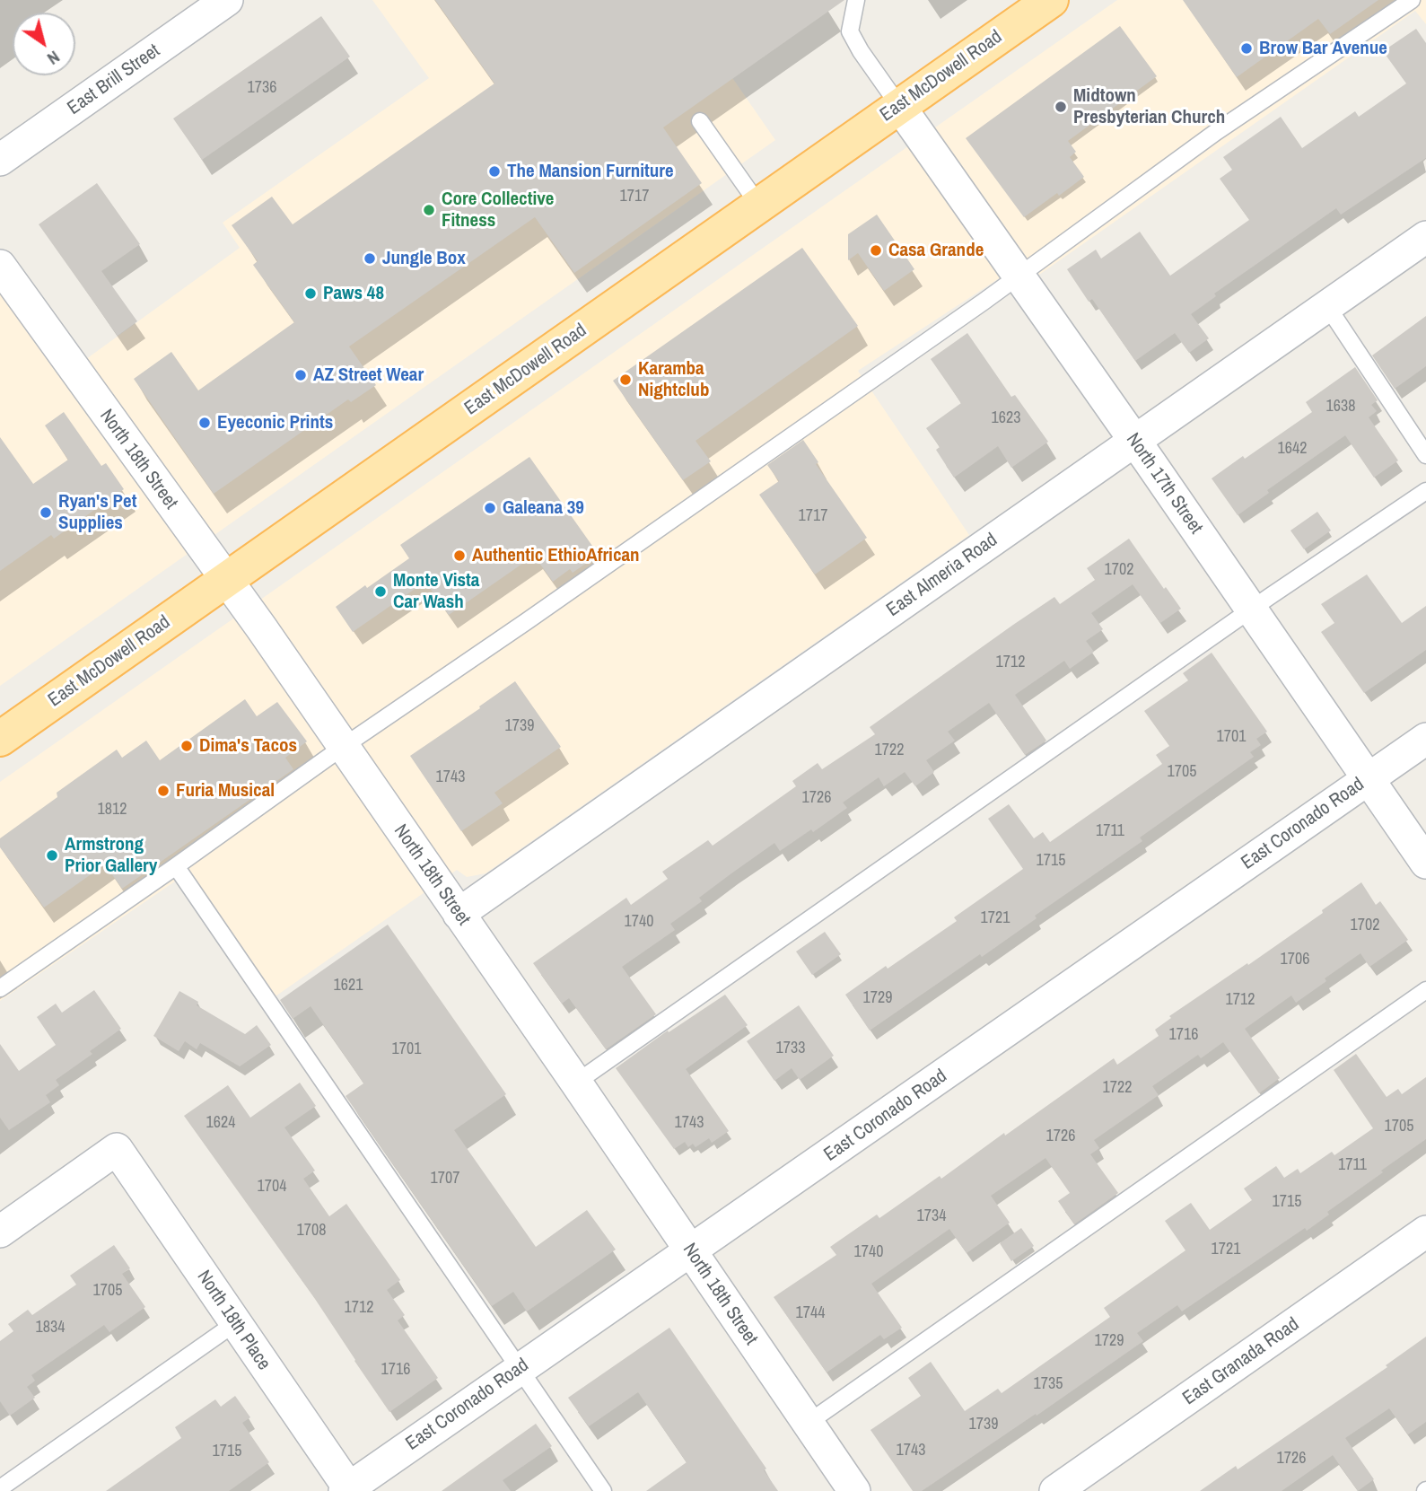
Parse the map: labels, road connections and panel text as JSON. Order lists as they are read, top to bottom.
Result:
{
  "streets": {
    "main road": ["East McDowell Road"],
    "street": [
      "East Brill Street",
      "North 18th Street",
      "North 17th Street",
      "East Almeria Road",
      "East Coronado Road",
      "North 18th Place",
      "East Granada Road"
    ]
  },
  "crossings": [
    ["East McDowell Road", "North 18th Street"],
    ["East McDowell Road", "North 17th Street"],
    ["North 18th Street", "East Almeria Road"],
    ["North 18th Street", "East Coronado Road"],
    ["North 17th Street", "East Almeria Road"],
    ["North 17th Street", "East Coronado Road"],
    ["East Coronado Road", "North 18th Place"]
  ],
  "places": [
    "Brow Bar Avenue",
    "Midtown Presbyterian Church",
    "The Mansion Furniture",
    "Core Collective Fitness",
    "Casa Grande",
    "Jungle Box",
    "Paws 48",
    "AZ Street Wear",
    "Karamba Nightclub",
    "Eyeconic Prints",
    "Galeana 39",
    "Ryan's Pet Supplies",
    "Authentic EthioAfrican",
    "Monte Vista Car Wash",
    "Dima's Tacos",
    "Furia Musical",
    "Armstrong Prior Gallery"
  ],
  "house_numbers": [
    "1736",
    "1717",
    "1638",
    "1623",
    "1642",
    "1717",
    "1702",
    "1712",
    "1739",
    "1701",
    "1722",
    "1705",
    "1743",
    "1726",
    "1812",
    "1711",
    "1715",
    "1721",
    "1740",
    "1702",
    "1706",
    "1621",
    "1729",
    "1712",
    "1716",
    "1733",
    "1701",
    "1722",
    "1624",
    "1743",
    "1705",
    "1726",
    "1711",
    "1707",
    "1704",
    "1715",
    "1734",
    "1708",
    "1721",
    "1740",
    "1705",
    "1712",
    "1744",
    "1834",
    "1729",
    "1716",
    "1735",
    "1739",
    "1743",
    "1715",
    "1726"
  ],
  "north": "bottom right"
}
